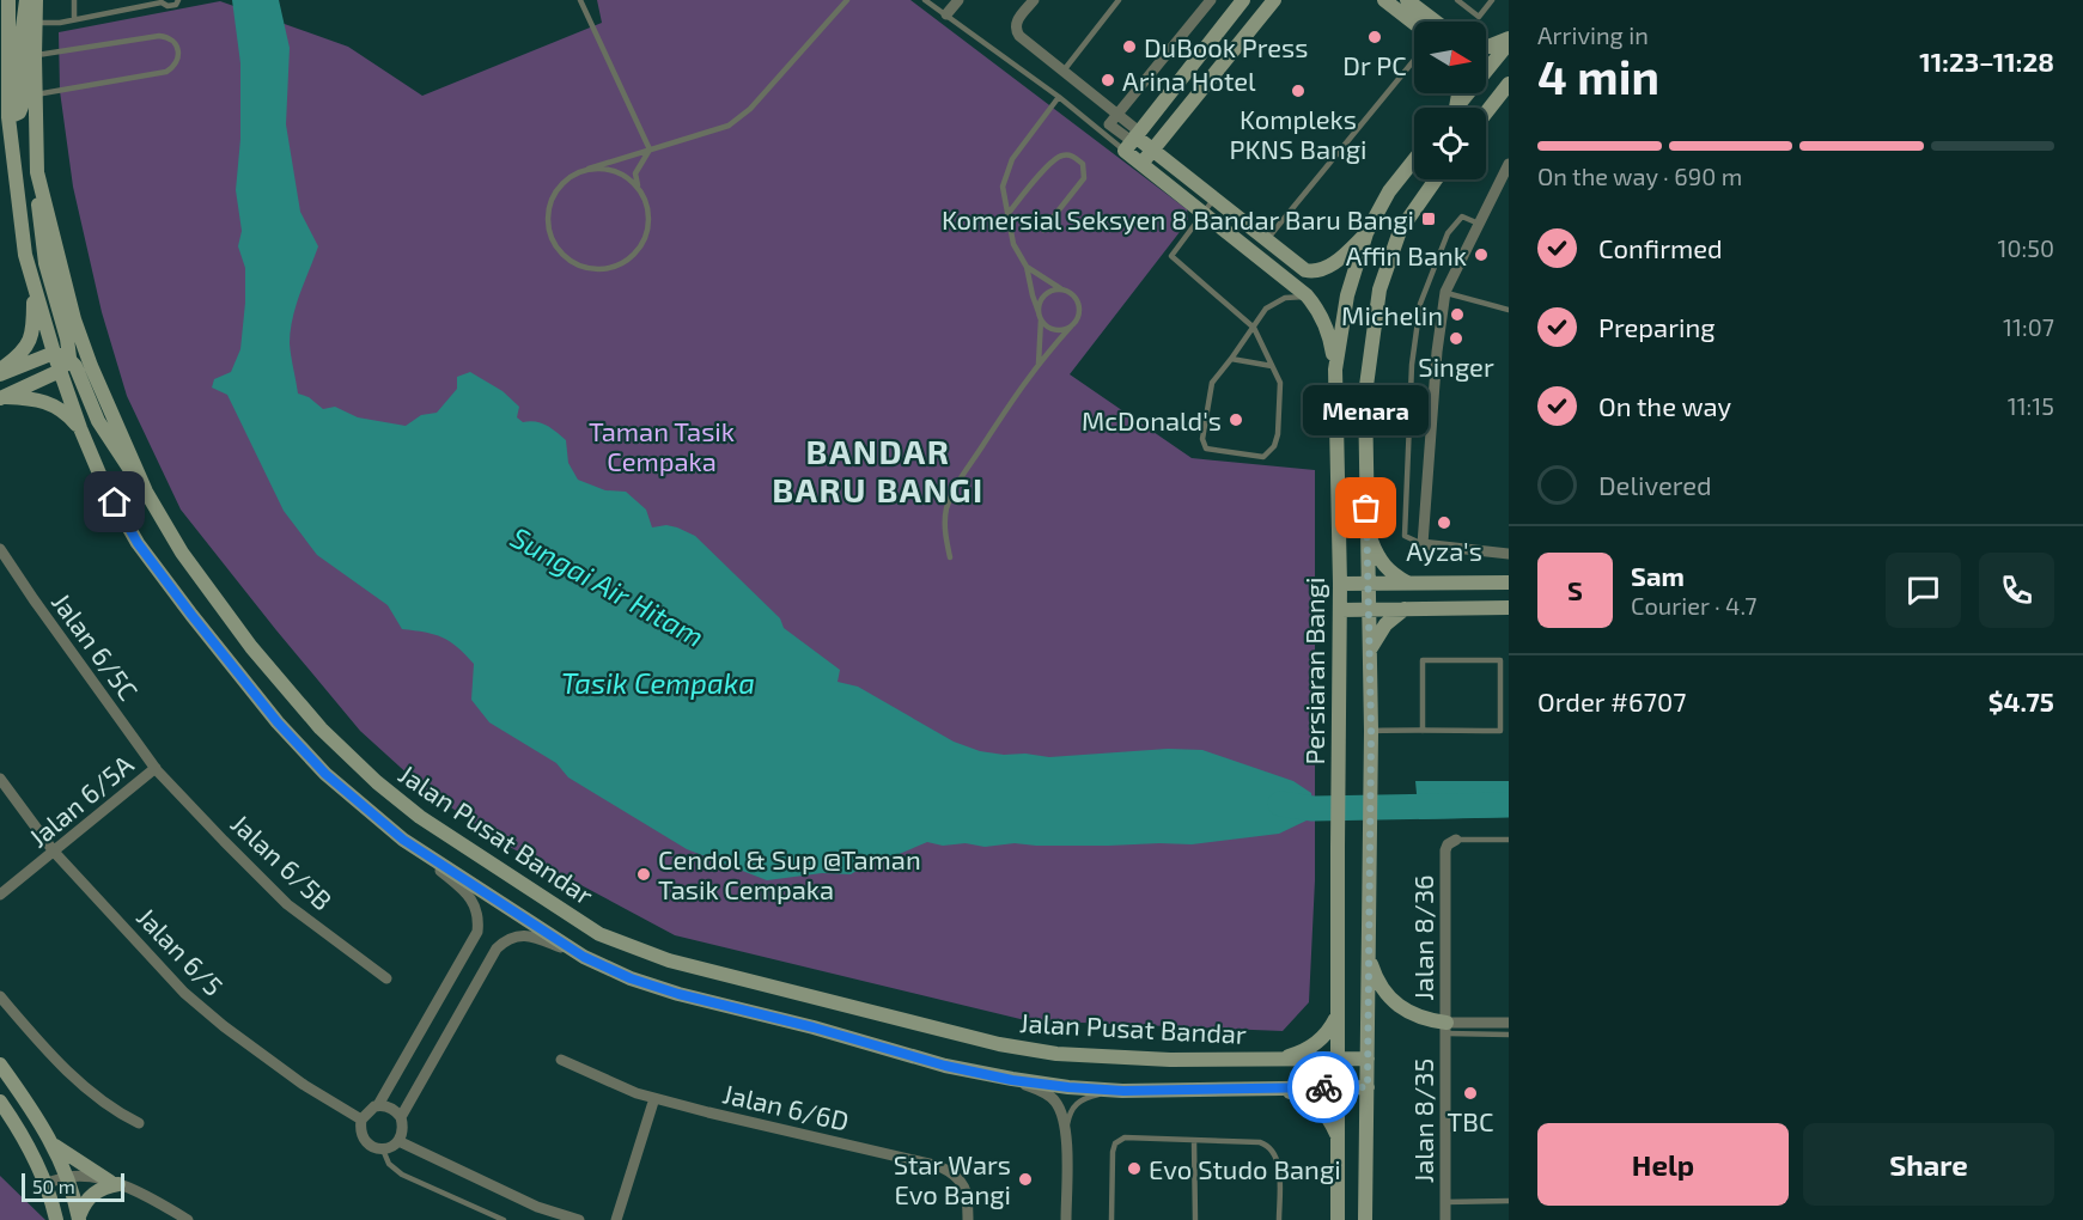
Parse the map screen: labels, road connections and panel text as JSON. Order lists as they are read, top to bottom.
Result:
{
  "streets": {
    "main road": ["Persiaran Bangi", "Jalan Pusat Bandar"],
    "street": [
      "Jalan 6/5C",
      "Jalan 6/5A",
      "Jalan 6/5B",
      "Jalan 8/36",
      "Jalan 6/5",
      "Jalan 6/6D",
      "Jalan 8/35"
    ]
  },
  "crossings": [
    ["Jalan 6/5C", "Jalan 6/5A"],
    ["Jalan 6/5C", "Jalan 6/5B"],
    ["Persiaran Bangi", "Jalan Pusat Bandar"],
    ["Jalan 6/5A", "Jalan 6/5B"],
    ["Jalan 6/5A", "Jalan 6/5"],
    ["Jalan 8/36", "Jalan 8/35"]
  ],
  "districts": ["BANDAR BARU BANGI"],
  "water": ["Sungai Air Hitam", "Tasik Cempaka"],
  "parks": ["Taman Tasik Cempaka"],
  "places": {
    "other": [
      "Dr PC",
      "DuBook Press",
      "Arina Hotel",
      "Kompleks PKNS Bangi",
      "Affin Bank",
      "Michelin",
      "Singer",
      "McDonald's",
      "Menara",
      "Ayza's",
      "Cendol & Sup @Taman Tasik Cempaka",
      "TBC",
      "Evo Studo Bangi",
      "Star Wars Evo Bangi"
    ],
    "transit": ["Komersial Seksyen 8 Bandar Baru Bangi"]
  },
  "scale_bar": "50 m",
  "north": "right",
  "page": {
    "heading": ["4 min", "Arriving in", "11:23–11:28"],
    "panel": [
      "Sam",
      "Courier · 4.7",
      "Order #6707",
      "$4.75"
    ],
    "bar": "On the way · 690 m",
    "list": [
      ["Confirmed", "10:50"],
      ["Preparing", "11:07"],
      ["On the way", "11:15"],
      "Delivered"
    ],
    "bubble": "Menara",
    "round": "S",
    "buttons": ["Help", "Share"],
    "scale": "50 m"
  }
}
